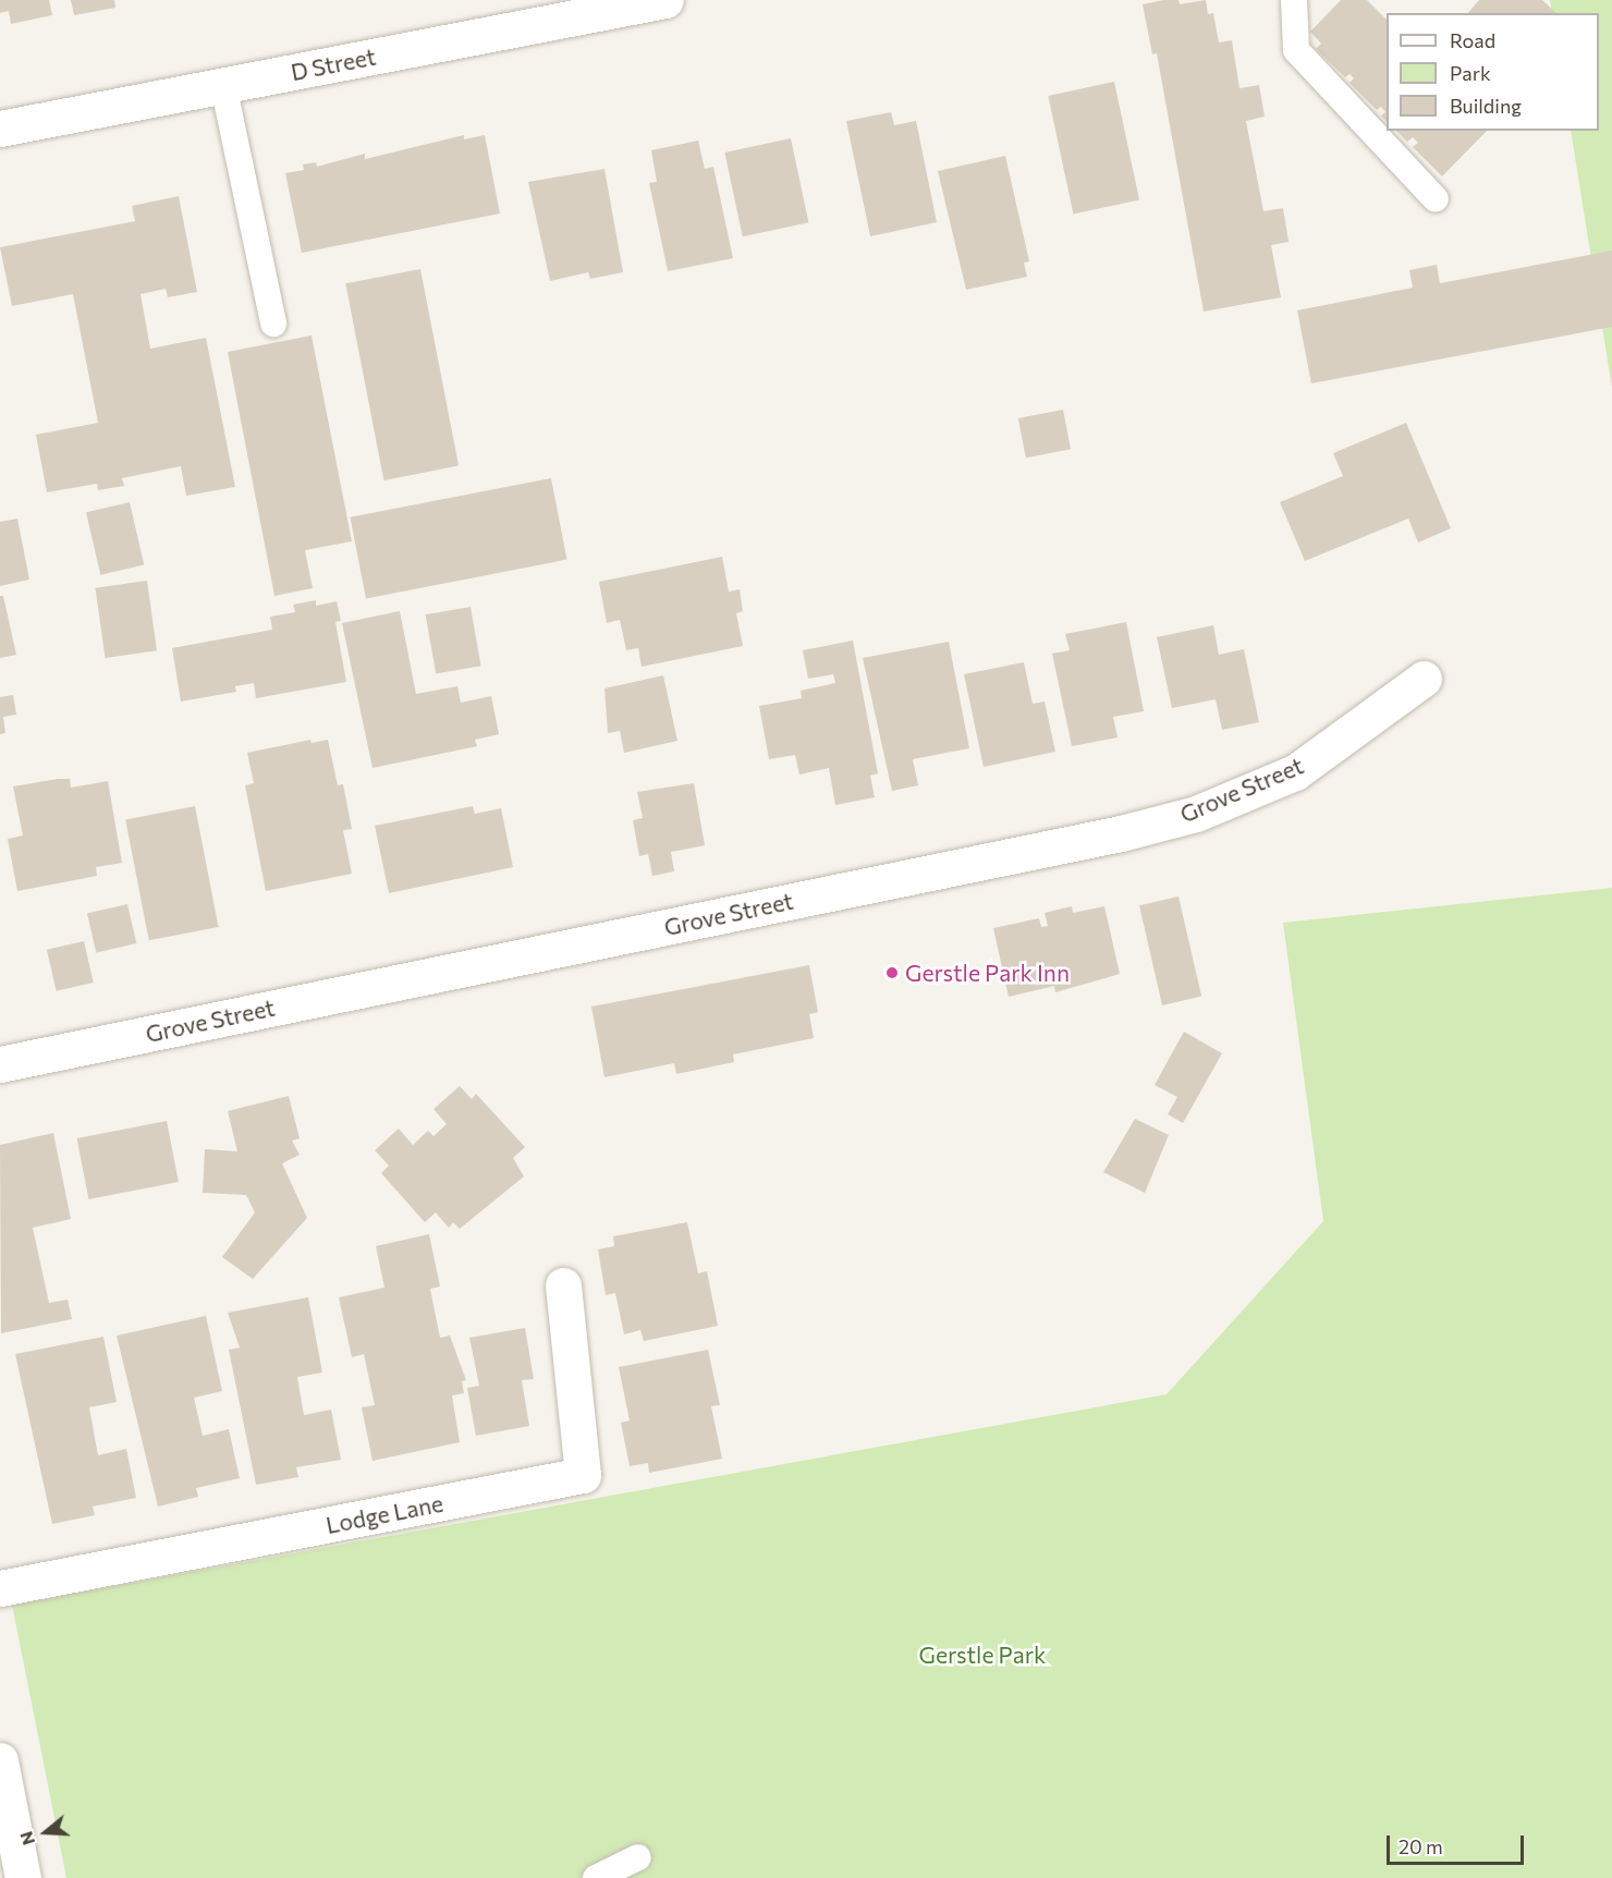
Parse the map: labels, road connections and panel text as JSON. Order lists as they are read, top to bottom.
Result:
{
  "streets": {
    "street": ["D Street", "Grove Street", "Lodge Lane"]
  },
  "parks": ["Gerstle Park"],
  "places": ["Gerstle Park Inn"],
  "legend": ["Road", "Park", "Building"],
  "scale_bar": "20 m",
  "north": "left"
}
